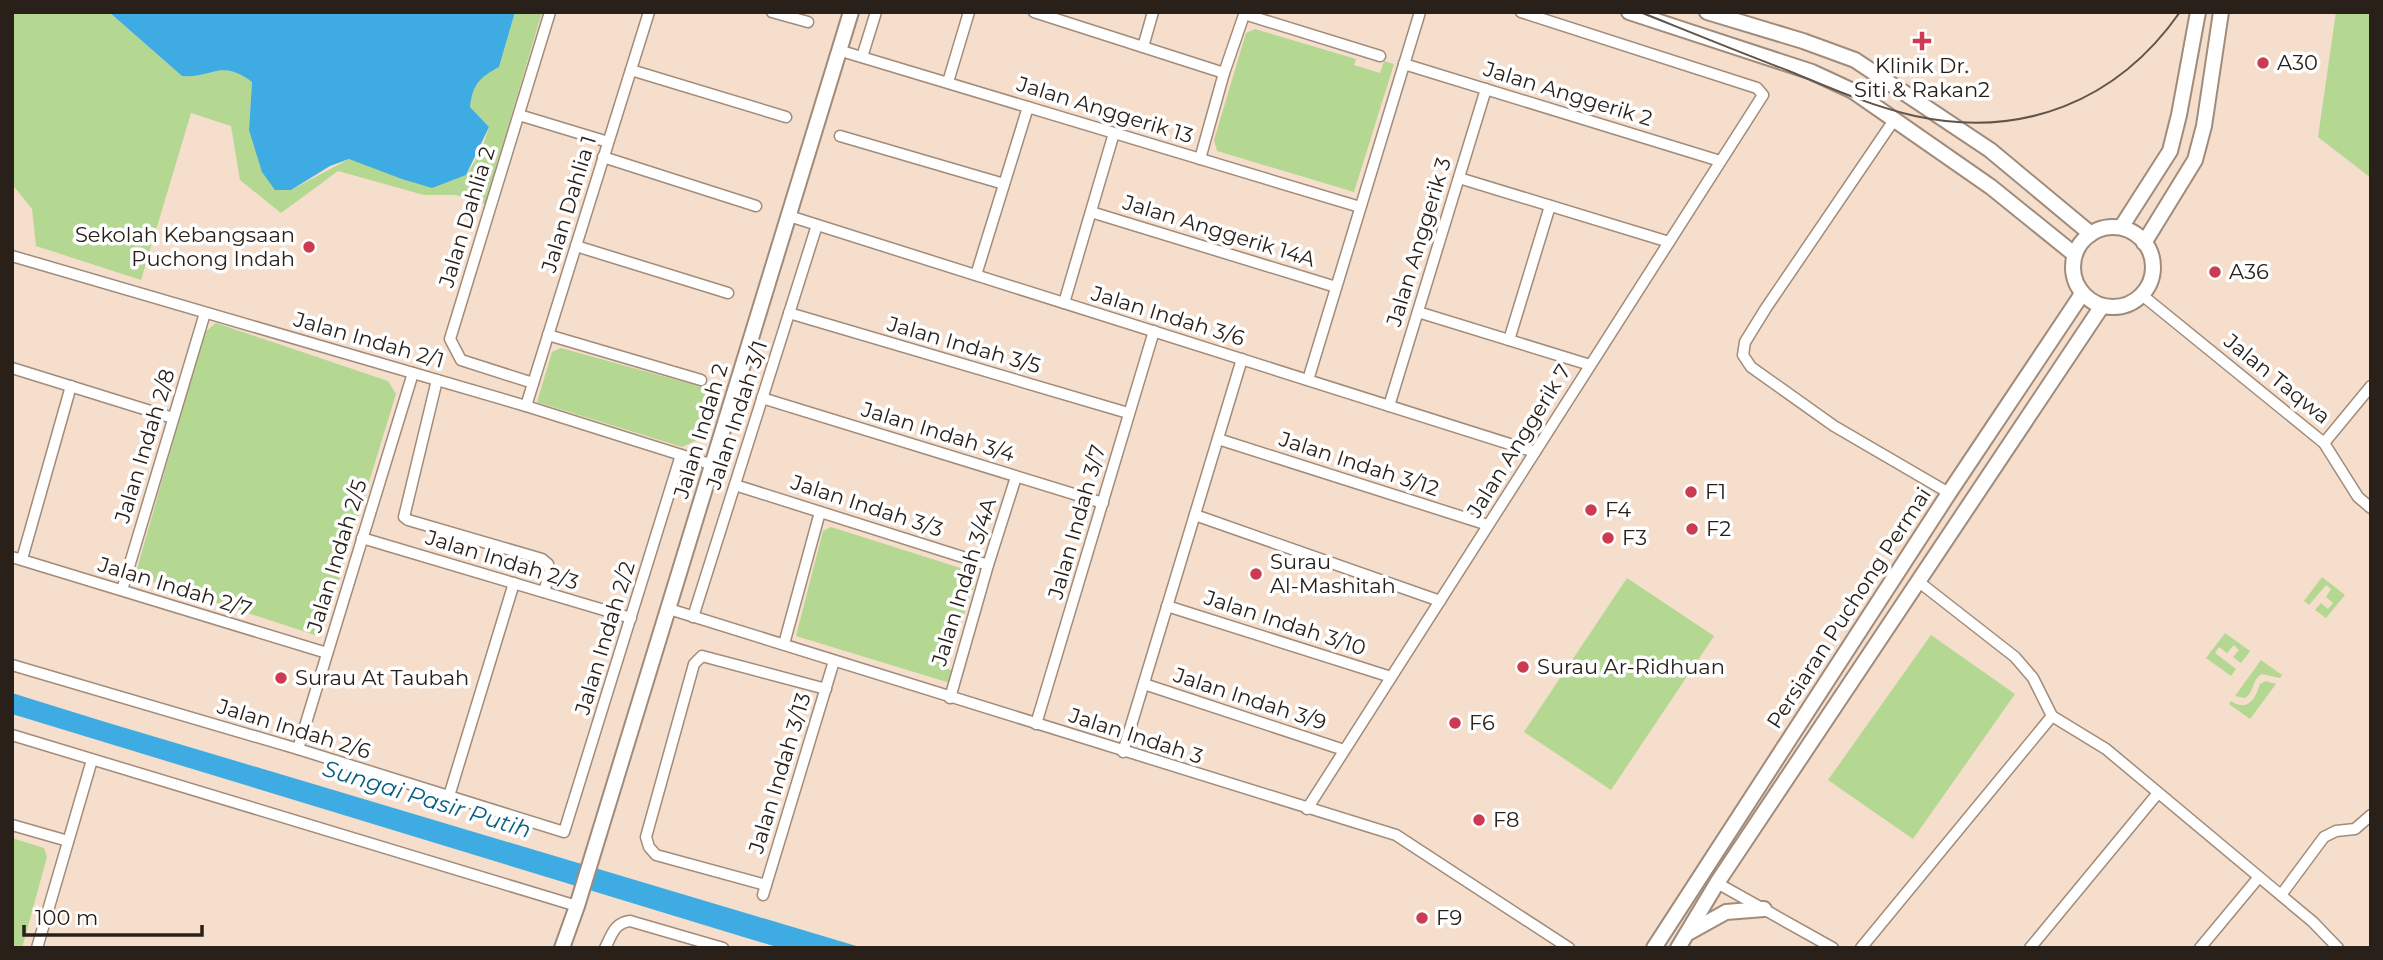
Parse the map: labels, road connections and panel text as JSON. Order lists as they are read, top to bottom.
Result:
{
  "streets": {
    "street": [
      "Jalan Anggerik 2",
      "Jalan Anggerik 13",
      "Jalan Dahlia 1",
      "Jalan Dahlia 2",
      "Jalan Anggerik 14A",
      "Jalan Anggerik 3",
      "Jalan Indah 3/6",
      "Jalan Indah 2/1",
      "Jalan Indah 3/5",
      "Jalan Taqwa",
      "Jalan Indah 3/1",
      "Jalan Indah 2",
      "Jalan Indah 3/4",
      "Jalan Anggerik 7",
      "Jalan Indah 2/8",
      "Jalan Indah 3/12",
      "Jalan Indah 3/3",
      "Jalan Indah 3/7",
      "Jalan Indah 2/5",
      "Jalan Indah 2/3",
      "Jalan Indah 3/4A",
      "Jalan Indah 2/7",
      "Persiaran Puchong Permai",
      "Jalan Indah 3/10",
      "Jalan Indah 2/2",
      "Jalan Indah 3/9",
      "Jalan Indah 2/6",
      "Jalan Indah 3",
      "Jalan Indah 3/13"
    ]
  },
  "crossings": [
    ["Jalan Anggerik 2", "Jalan Anggerik 3"],
    ["Jalan Anggerik 2", "Jalan Anggerik 7"],
    ["Jalan Anggerik 13", "Jalan Indah 2"],
    ["Jalan Dahlia 1", "Jalan Dahlia 2"],
    ["Jalan Dahlia 1", "Jalan Indah 2/1"],
    ["Jalan Anggerik 3", "Jalan Indah 3/6"],
    ["Jalan Indah 3/6", "Jalan Indah 3/1"],
    ["Jalan Indah 3/6", "Jalan Indah 2"],
    ["Jalan Indah 3/6", "Jalan Anggerik 7"],
    ["Jalan Indah 3/6", "Jalan Indah 3/7"],
    ["Jalan Indah 2/1", "Jalan Indah 2"],
    ["Jalan Indah 2/1", "Jalan Indah 2/8"],
    ["Jalan Indah 2/1", "Jalan Indah 2/5"],
    ["Jalan Indah 2/1", "Jalan Indah 2/2"],
    ["Jalan Indah 3/5", "Jalan Indah 3/1"],
    ["Jalan Indah 3/5", "Jalan Indah 3/7"],
    ["Jalan Taqwa", "Persiaran Puchong Permai"],
    ["Jalan Indah 3/1", "Jalan Indah 3/4"],
    ["Jalan Indah 3/1", "Jalan Indah 3/3"],
    ["Jalan Indah 3/1", "Jalan Indah 3"],
    ["Jalan Indah 2", "Jalan Indah 3"],
    ["Jalan Indah 3/4", "Jalan Indah 3/7"],
    ["Jalan Indah 3/4", "Jalan Indah 3/4A"],
    ["Jalan Anggerik 7", "Jalan Indah 3/12"],
    ["Jalan Anggerik 7", "Jalan Indah 3/10"],
    ["Jalan Anggerik 7", "Jalan Indah 3/9"],
    ["Jalan Anggerik 7", "Jalan Indah 3"],
    ["Jalan Indah 2/8", "Jalan Indah 2/7"],
    ["Jalan Indah 3/3", "Jalan Indah 3/4A"],
    ["Jalan Indah 3/7", "Jalan Indah 3"],
    ["Jalan Indah 2/5", "Jalan Indah 2/3"],
    ["Jalan Indah 2/5", "Jalan Indah 2/7"],
    ["Jalan Indah 2/5", "Jalan Indah 2/6"],
    ["Jalan Indah 2/3", "Jalan Indah 2/2"],
    ["Jalan Indah 3/4A", "Jalan Indah 3"],
    ["Jalan Indah 2/2", "Jalan Indah 2/6"],
    ["Jalan Indah 3", "Jalan Indah 3/13"]
  ],
  "water": ["Sungai Pasir Putih"],
  "places": {
    "health": ["Klinik Dr. Siti & Rakan2"],
    "other": [
      "A30",
      "Sekolah Kebangsaan Puchong Indah",
      "A36",
      "F1",
      "F4",
      "F2",
      "F3",
      "Surau Al-Mashitah",
      "Surau Ar-Ridhuan",
      "Surau At Taubah",
      "F6",
      "F8",
      "F9"
    ]
  },
  "scale_bar": "100 m"
}
